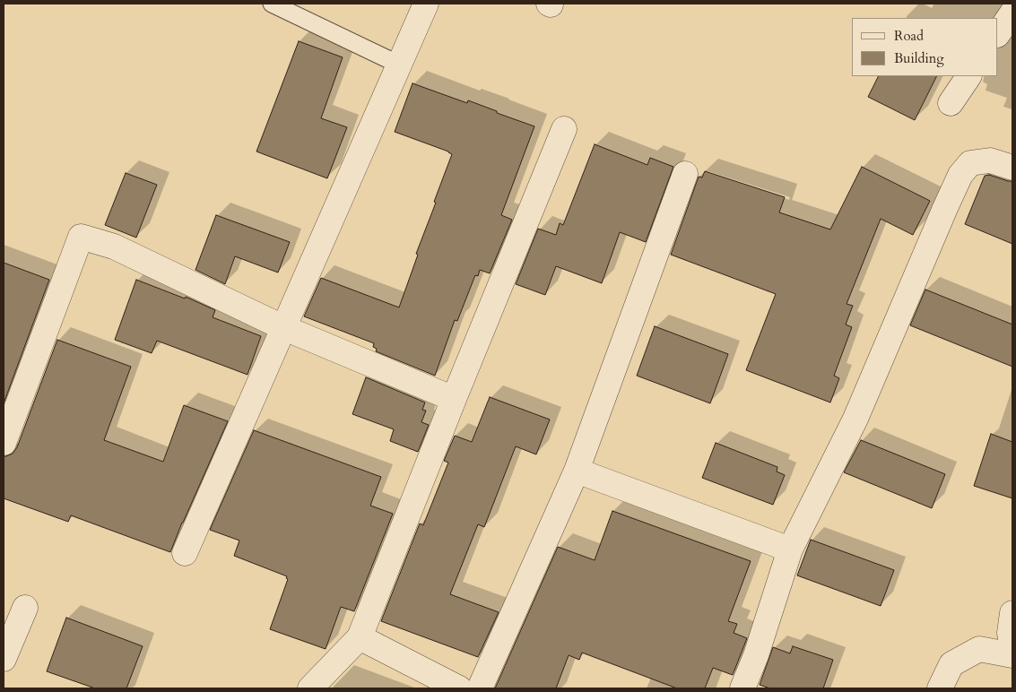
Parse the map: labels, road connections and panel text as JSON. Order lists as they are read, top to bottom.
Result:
{
  "legend": ["Road", "Building"]
}
